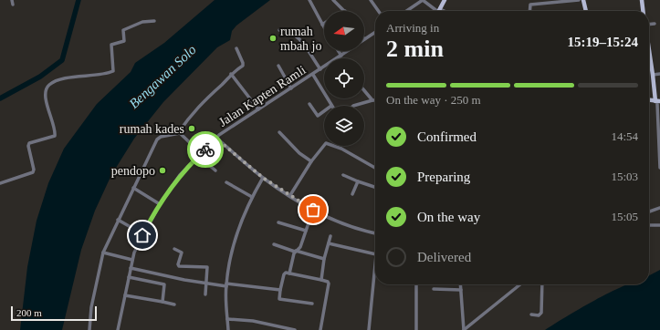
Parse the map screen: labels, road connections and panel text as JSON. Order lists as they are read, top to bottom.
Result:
{
  "streets": {
    "street": ["Jalan Kapten Ramli"]
  },
  "water": ["Bengawan Solo"],
  "places": ["rumah mbah jo", "rumah kades", "pendopo"],
  "scale_bar": "200 m",
  "north": "left",
  "page": {
    "heading": ["2 min", "Arriving in", "15:19–15:24"],
    "bar": "On the way · 250 m",
    "list": [
      ["Confirmed", "14:54"],
      ["Preparing", "15:03"],
      ["On the way", "15:05"],
      "Delivered"
    ],
    "scale": "200 m"
  }
}
